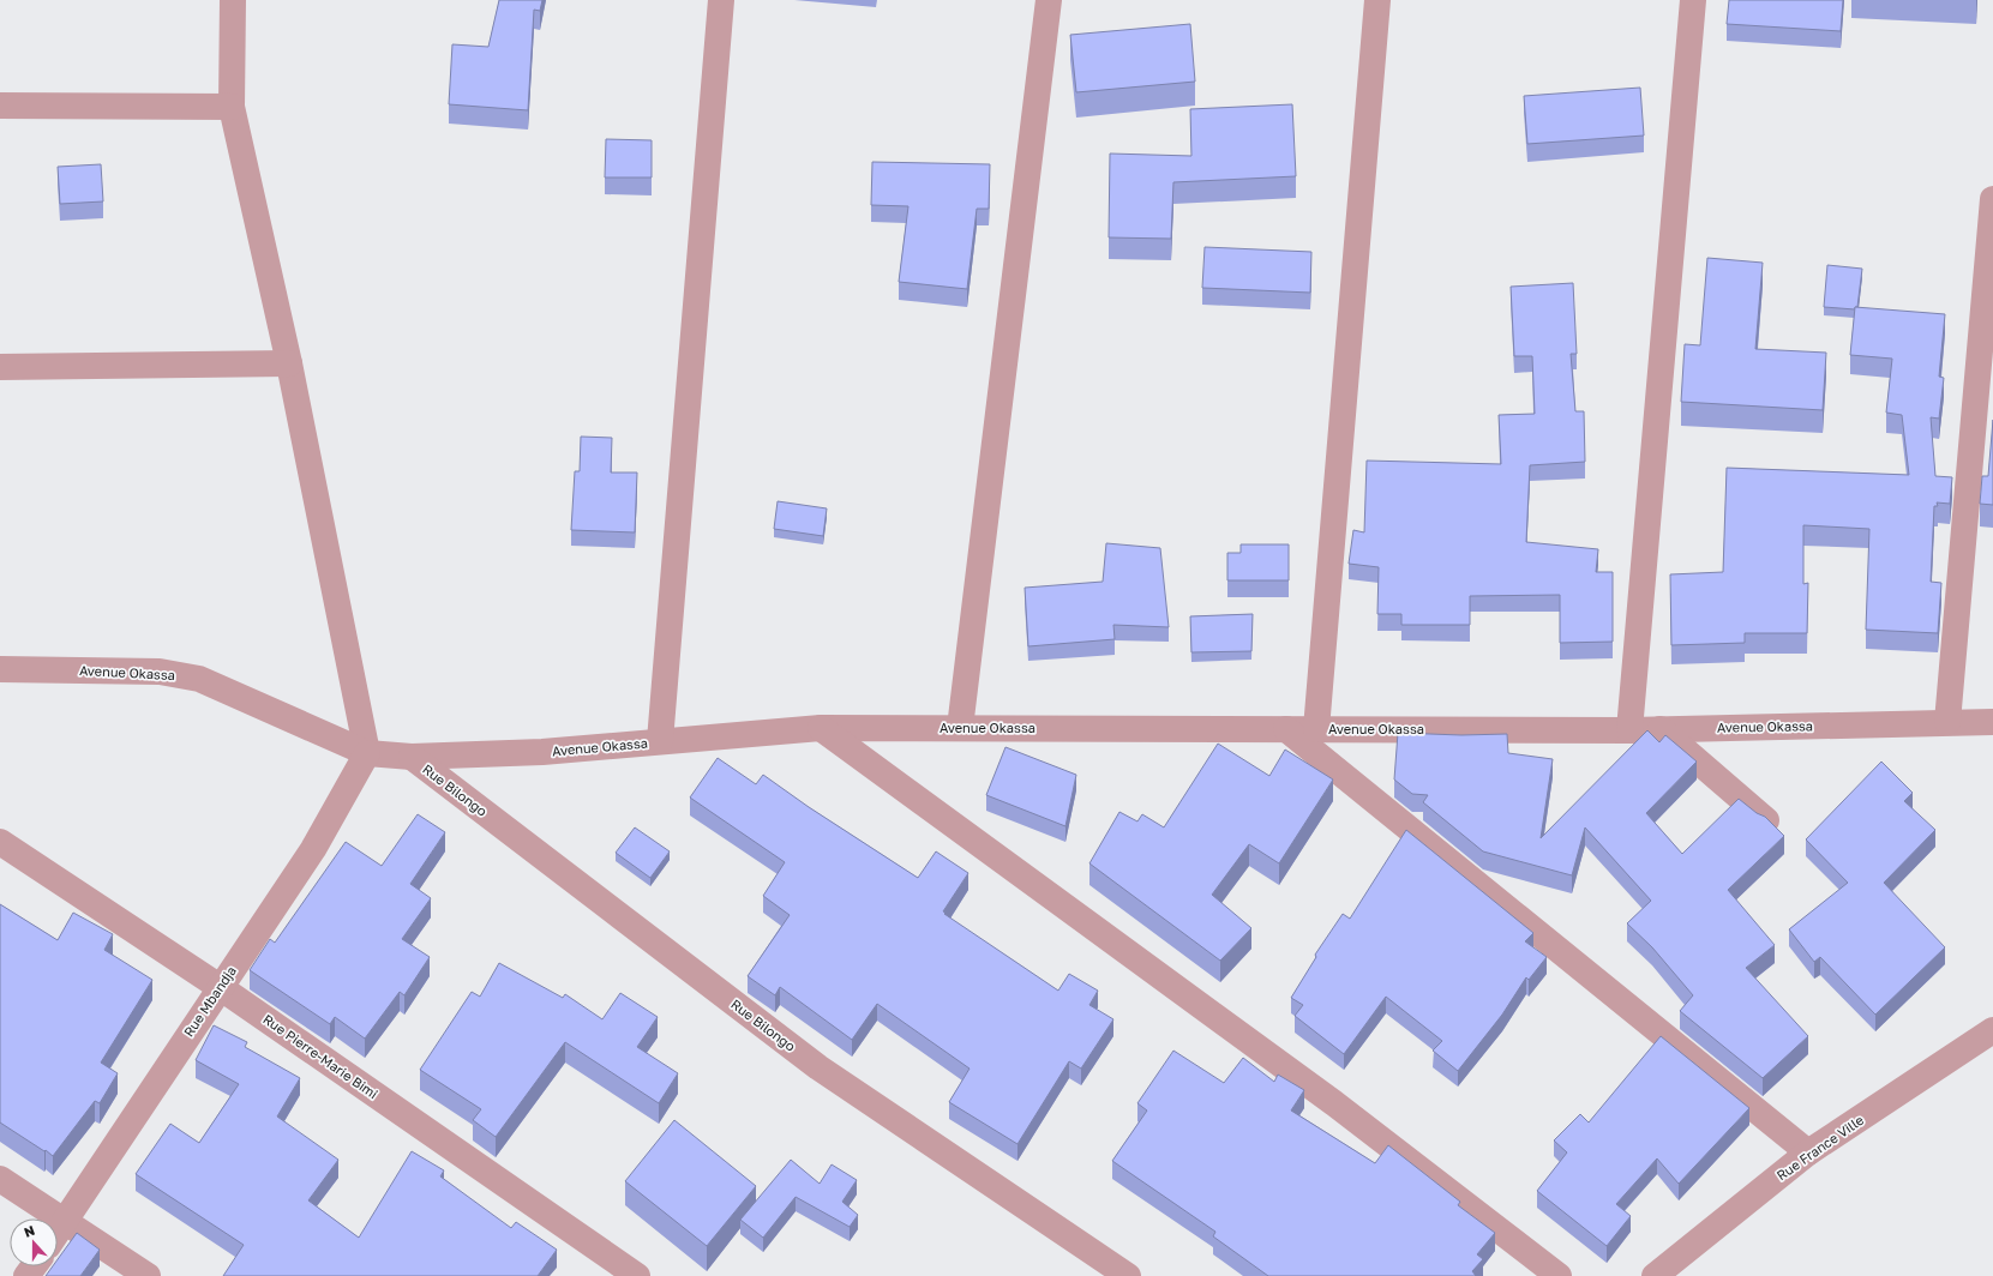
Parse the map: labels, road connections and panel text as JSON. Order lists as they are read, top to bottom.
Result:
{
  "streets": {
    "street": [
      "Avenue Okassa",
      "Rue Bilongo",
      "Rue Mbandja",
      "Rue Pierre-Marie Bimi",
      "Rue France Ville"
    ]
  },
  "crossings": [
    ["Avenue Okassa", "Rue Bilongo"],
    ["Avenue Okassa", "Rue Mbandja"],
    ["Rue Mbandja", "Rue Pierre-Marie Bimi"]
  ],
  "north": "top"
}
